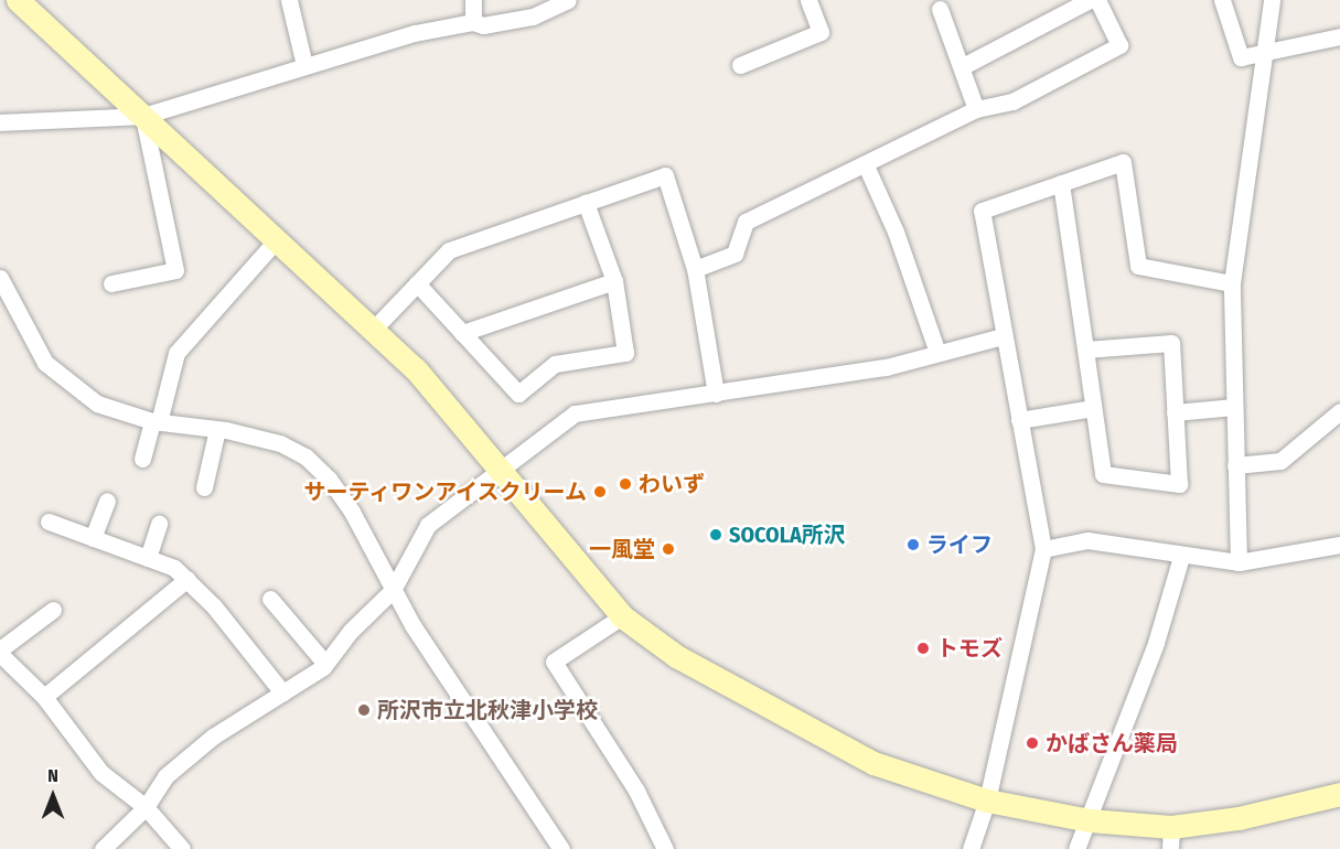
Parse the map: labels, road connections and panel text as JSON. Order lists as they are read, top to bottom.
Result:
{
  "places": [
    "わいず",
    "サーティワンアイスクリーム",
    "SOCOLA所沢",
    "ライフ",
    "一風堂",
    "トモズ",
    "所沢市立北秋津小学校",
    "かばさん薬局"
  ],
  "north": "top"
}
